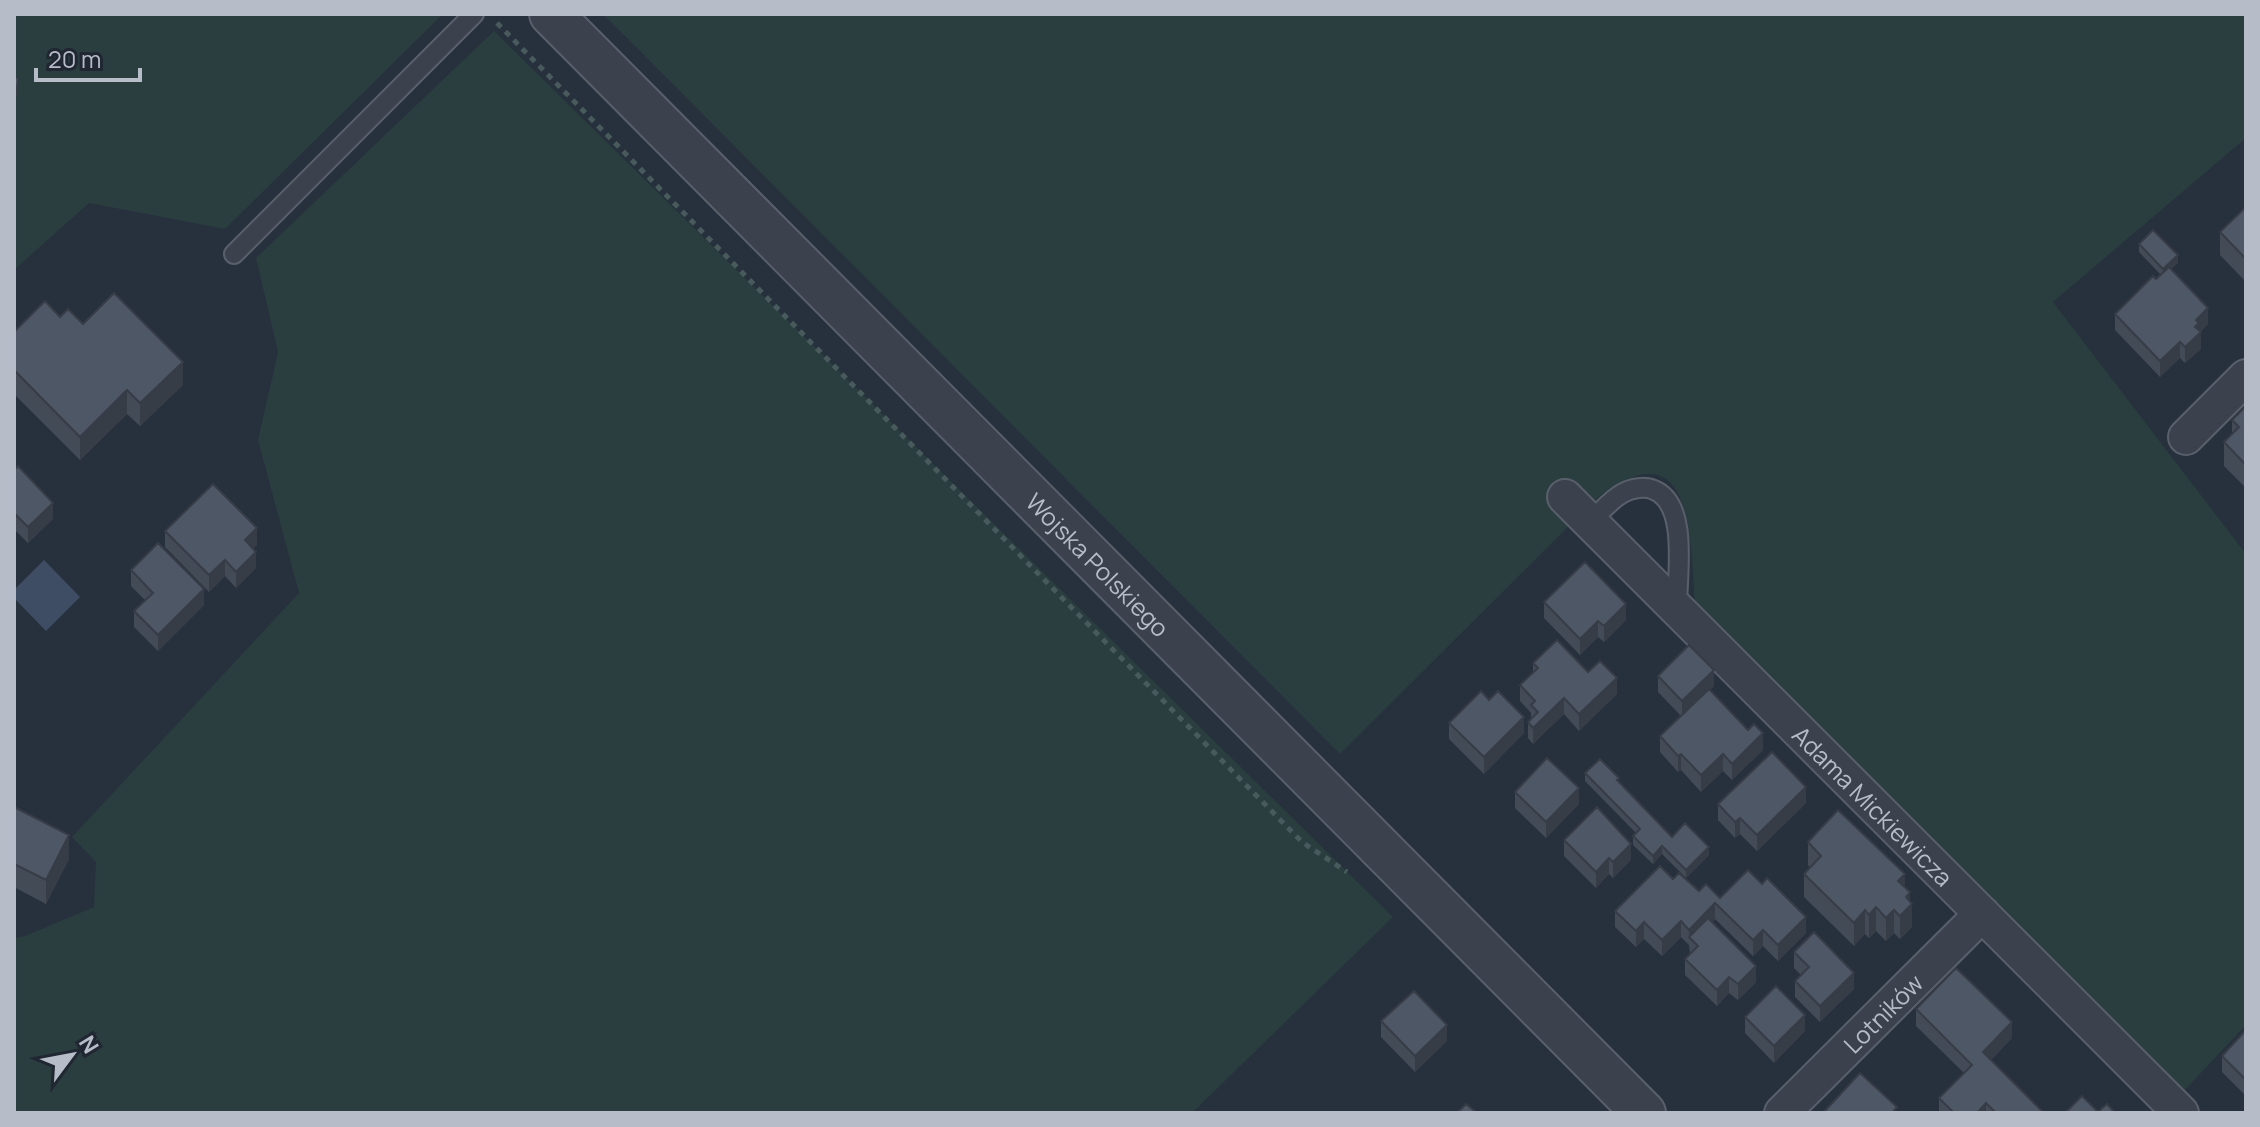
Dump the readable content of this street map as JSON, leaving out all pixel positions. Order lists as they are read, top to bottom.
{
  "streets": {
    "street": ["Wojska Polskiego", "Adama Mickiewicza", "Lotników"]
  },
  "crossings": [
    ["Adama Mickiewicza", "Lotników"]
  ],
  "scale_bar": "20 m",
  "north": "top right"
}
